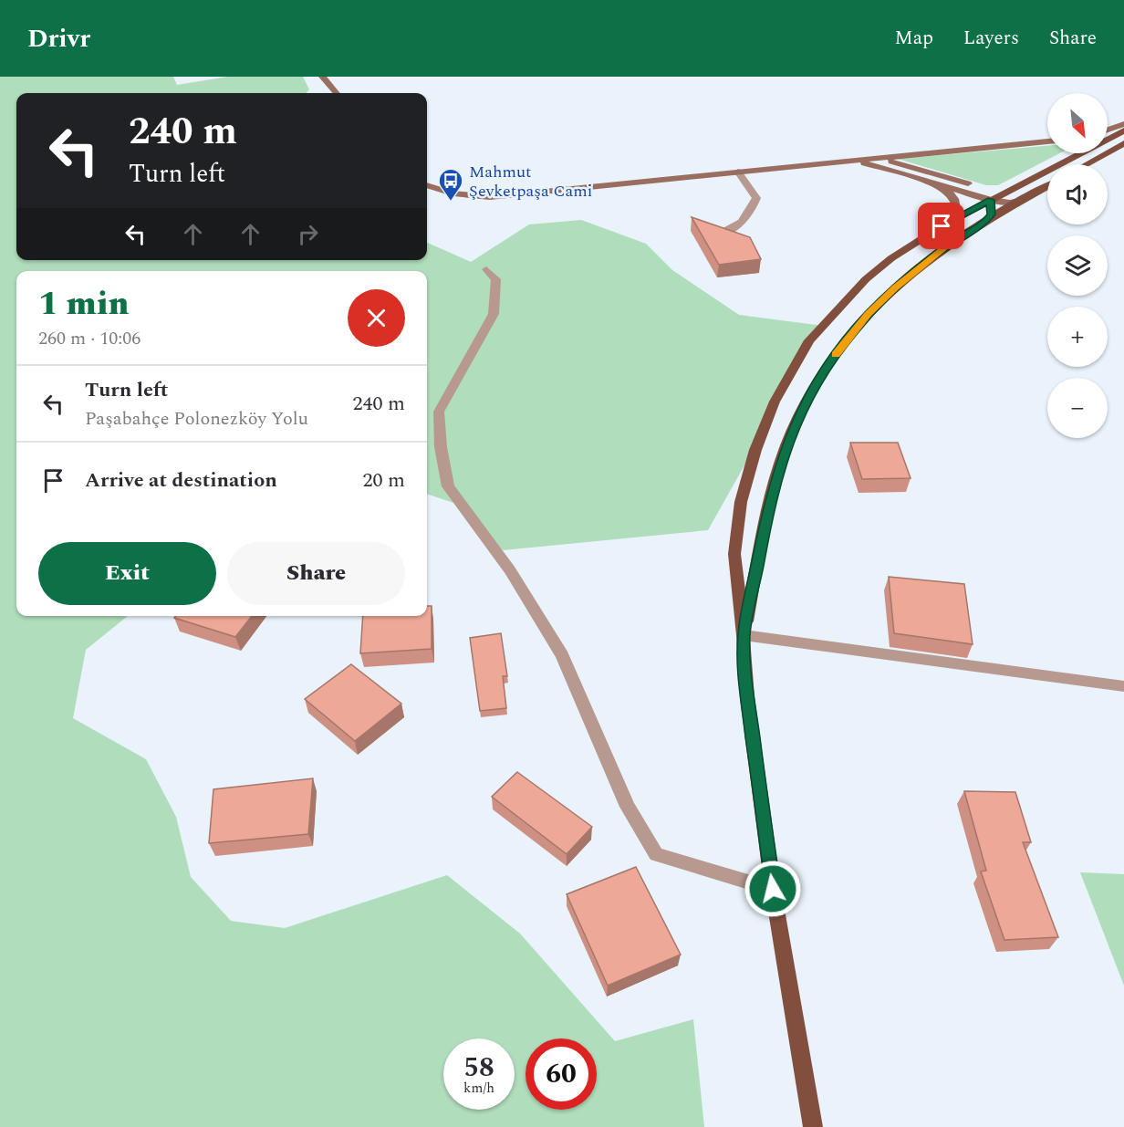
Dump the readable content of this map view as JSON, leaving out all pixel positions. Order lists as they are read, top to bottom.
{
  "places": {
    "bus stop": ["Mahmut Şevketpaşa Cami"]
  },
  "north": "bottom right",
  "page": {
    "header": "Drivr",
    "nav": ["Map", "Layers", "Share"],
    "map_buttons": ["+", "−"],
    "turn": ["240 m", "Turn left"],
    "heading": ["1 min", "260 m · 10:06"],
    "list": [
      {
        "name": "Turn left",
        "note": "Paşabahçe Polonezköy Yolu",
        "value": "240 m"
      },
      {
        "name": "Arrive at destination",
        "value": "20 m"
      }
    ],
    "buttons": ["Exit", "Share"],
    "speed": "58 km/h",
    "limit": "60"
  }
}
